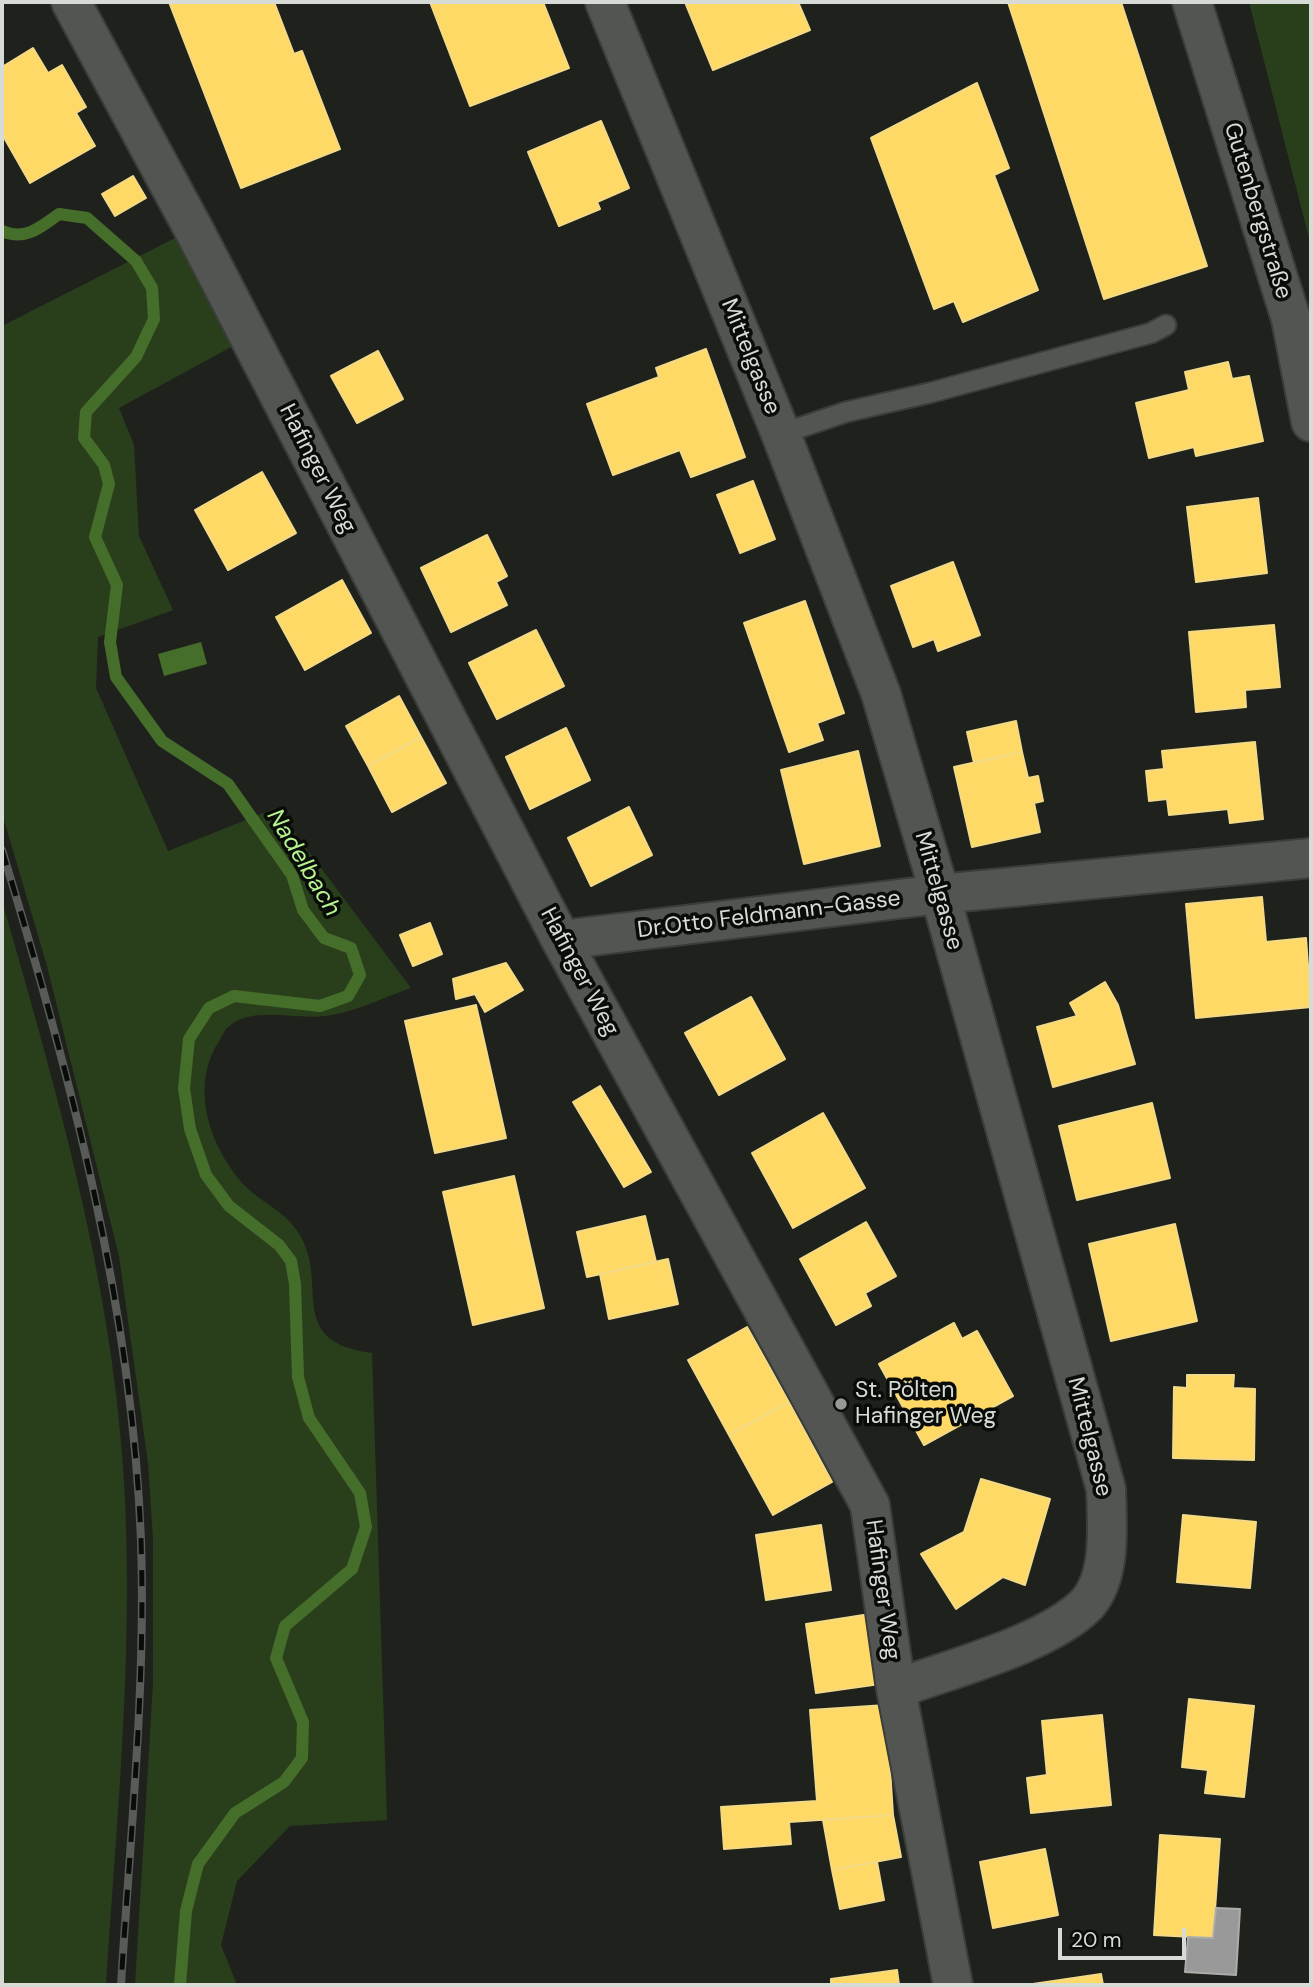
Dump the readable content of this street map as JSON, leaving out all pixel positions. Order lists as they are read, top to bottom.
{
  "streets": {
    "street": [
      "Gutenbergstraße",
      "Mittelgasse",
      "Hafinger Weg",
      "Dr.Otto Feldmann-Gasse"
    ]
  },
  "crossings": [
    ["Mittelgasse", "Hafinger Weg"],
    ["Mittelgasse", "Dr.Otto Feldmann-Gasse"],
    ["Hafinger Weg", "Dr.Otto Feldmann-Gasse"]
  ],
  "water": ["Nadelbach"],
  "places": ["St. Pölten Hafinger Weg"],
  "scale_bar": "20 m"
}
